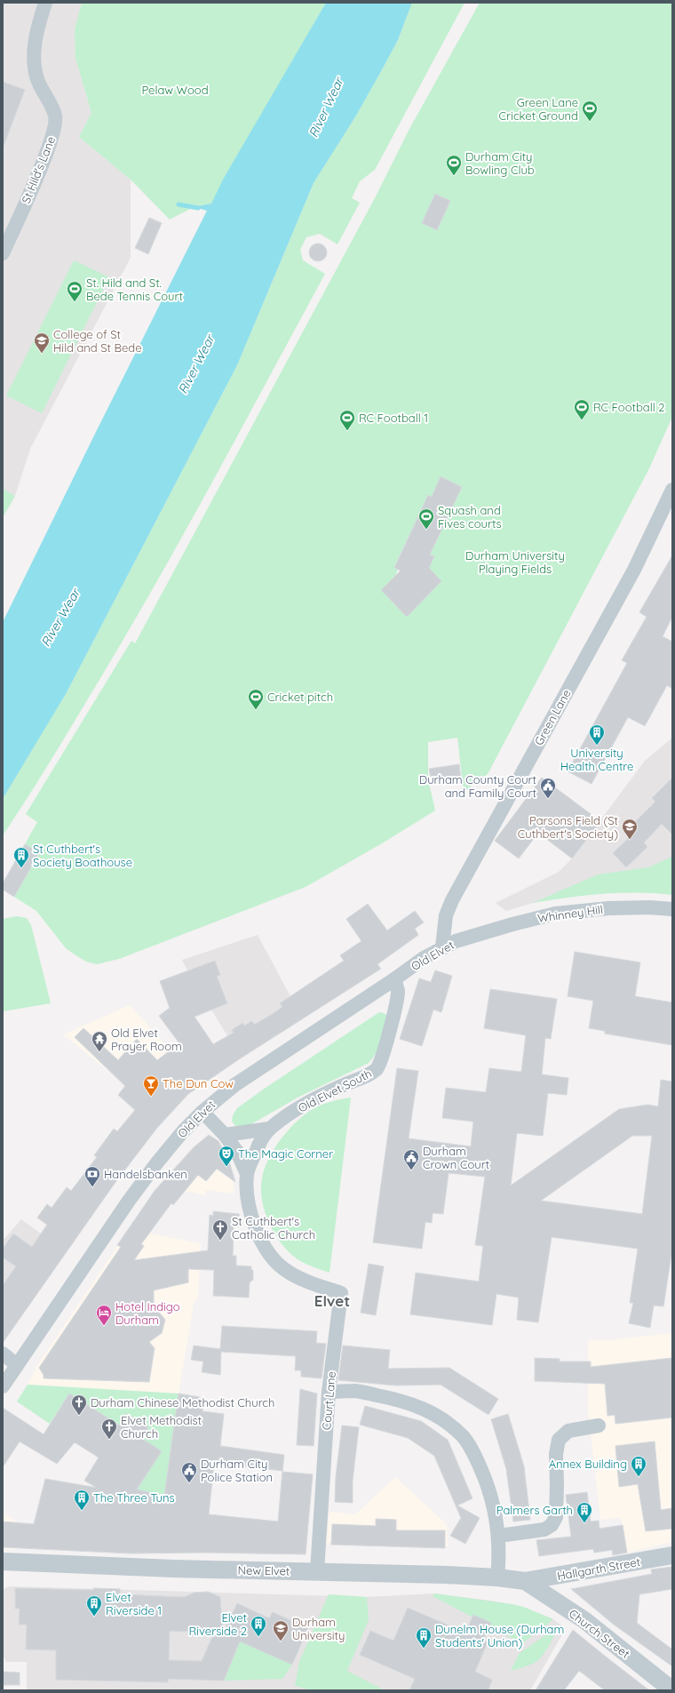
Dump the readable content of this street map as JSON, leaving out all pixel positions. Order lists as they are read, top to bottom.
{
  "streets": {
    "street": [
      "St Hild's Lane",
      "Green Lane",
      "Whinney Hill",
      "Old Elvet",
      "Old Elvet South",
      "Court Lane",
      "Hallgarth Street",
      "New Elvet",
      "Church Street"
    ]
  },
  "crossings": [
    ["Green Lane", "Old Elvet"],
    ["Whinney Hill", "Old Elvet"],
    ["Old Elvet", "Old Elvet South"],
    ["Old Elvet South", "Court Lane"],
    ["Court Lane", "New Elvet"],
    ["Hallgarth Street", "New Elvet"],
    ["Hallgarth Street", "Church Street"],
    ["New Elvet", "Church Street"]
  ],
  "districts": ["Elvet"],
  "water": ["River Wear"],
  "parks": ["Pelaw Wood", "Durham University Playing Fields"],
  "places": {
    "sports": [
      "Green Lane Cricket Ground",
      "Durham City Bowling Club",
      "St. Hild and St. Bede Tennis Court",
      "RC Football 2",
      "RC Football 1",
      "Squash and Fives courts",
      "Cricket pitch"
    ],
    "school or university": ["College of St Hild and St Bede", "Parsons Field (St Cuthbert's Society)", "Durham University"],
    "building": [
      "University Health Centre",
      "St Cuthbert's Society Boathouse",
      "Annex Building",
      "The Three Tuns",
      "Palmers Garth",
      "Elvet Riverside 1",
      "Elvet Riverside 2",
      "Dunelm House (Durham Students' Union)"
    ],
    "public building": ["Durham County Court and Family Court", "Durham Crown Court", "Durham City Police Station"],
    "temple": ["Old Elvet Prayer Room"],
    "bar": ["The Dun Cow"],
    "theatre": ["The Magic Corner"],
    "bank": ["Handelsbanken"],
    "church": ["St Cuthbert's Catholic Church", "Durham Chinese Methodist Church", "Elvet Methodist Church"],
    "hotel": ["Hotel Indigo Durham"]
  }
}
